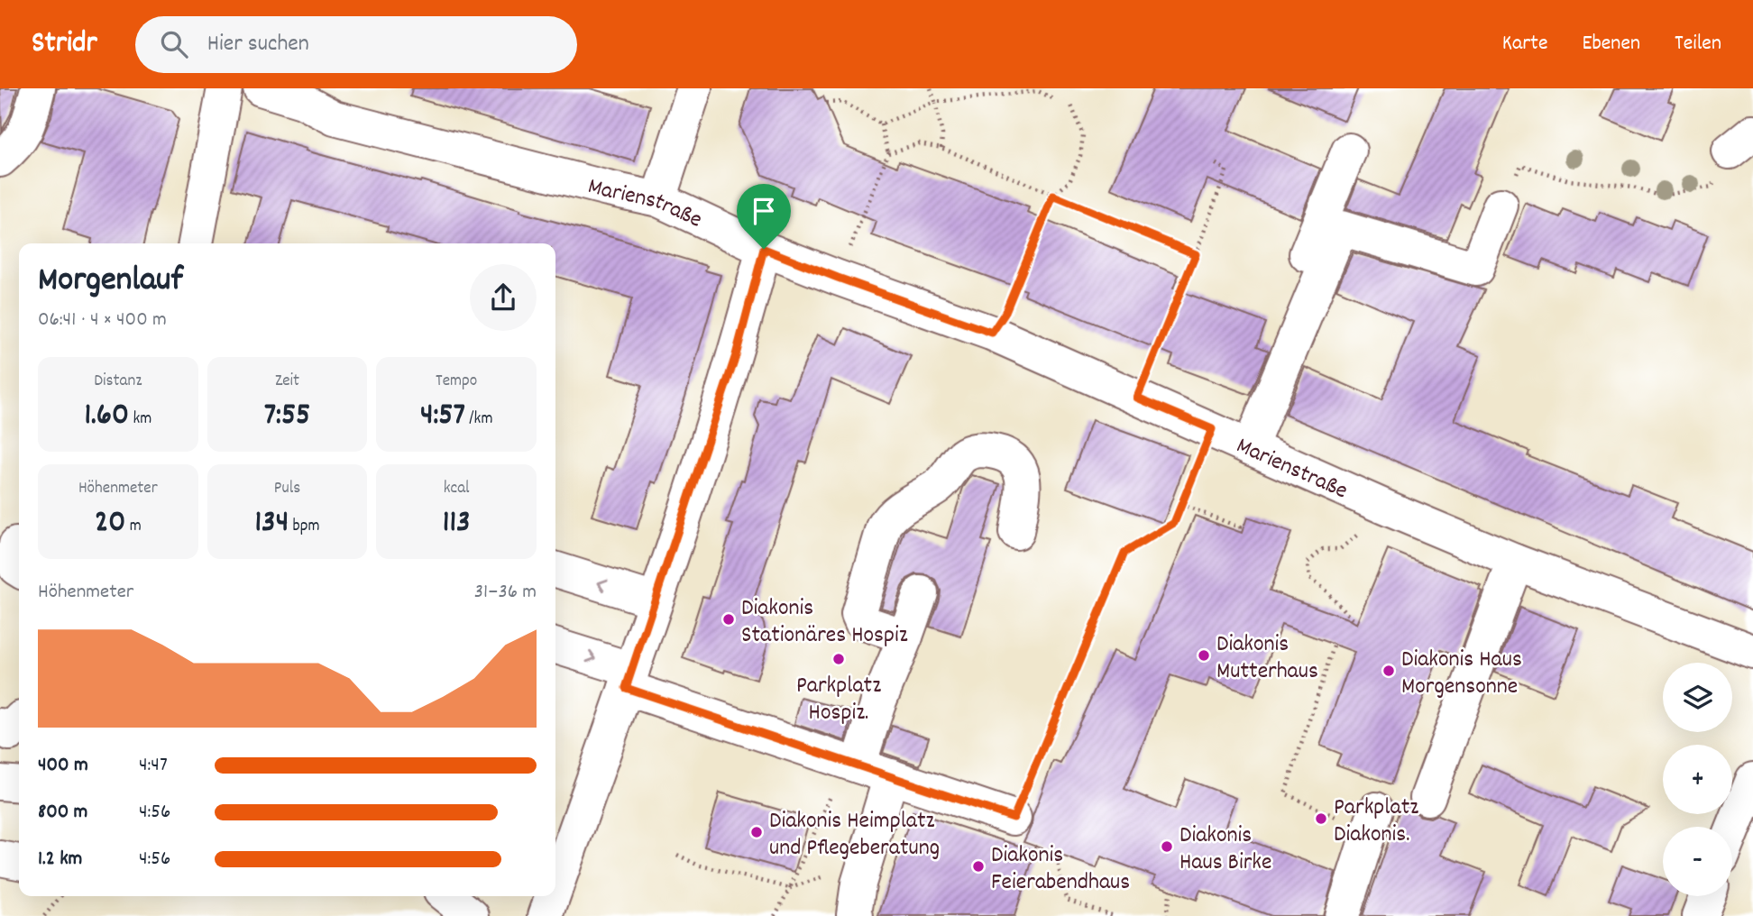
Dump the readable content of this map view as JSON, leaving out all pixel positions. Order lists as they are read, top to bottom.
{
  "streets": {
    "street": ["Marienstraße"]
  },
  "places": [
    "Diakonis Stationäres Hospiz",
    "Diakonis Mutterhaus",
    "Parkplatz Hospiz.",
    "Diakonis Haus Morgensonne",
    "Parkplatz Diakonis.",
    "Diakonis Heimplatz und Pflegeberatung",
    "Diakonis Haus Birke",
    "Diakonis Feierabendhaus"
  ],
  "page": {
    "header": "Stridr",
    "search": "Hier suchen",
    "nav": ["Karte", "Ebenen", "Teilen"],
    "heading": ["Morgenlauf", "06:41 · 4 × 400 m"],
    "stats": [
      ["Distanz", "1.60 km"],
      ["Zeit", "7:55"],
      ["Tempo", "4:57 /km"],
      ["Höhenmeter", "20 m"],
      ["Puls", "134 bpm"],
      ["kcal", "113"]
    ],
    "chart": ["Höhenmeter", "31–36 m"],
    "map_buttons": ["+", "−"],
    "list": [
      {
        "name": "400 m",
        "note": "4:47"
      },
      {
        "name": "800 m",
        "note": "4:56"
      },
      {
        "name": "1.2 km",
        "note": "4:56"
      }
    ]
  }
}
